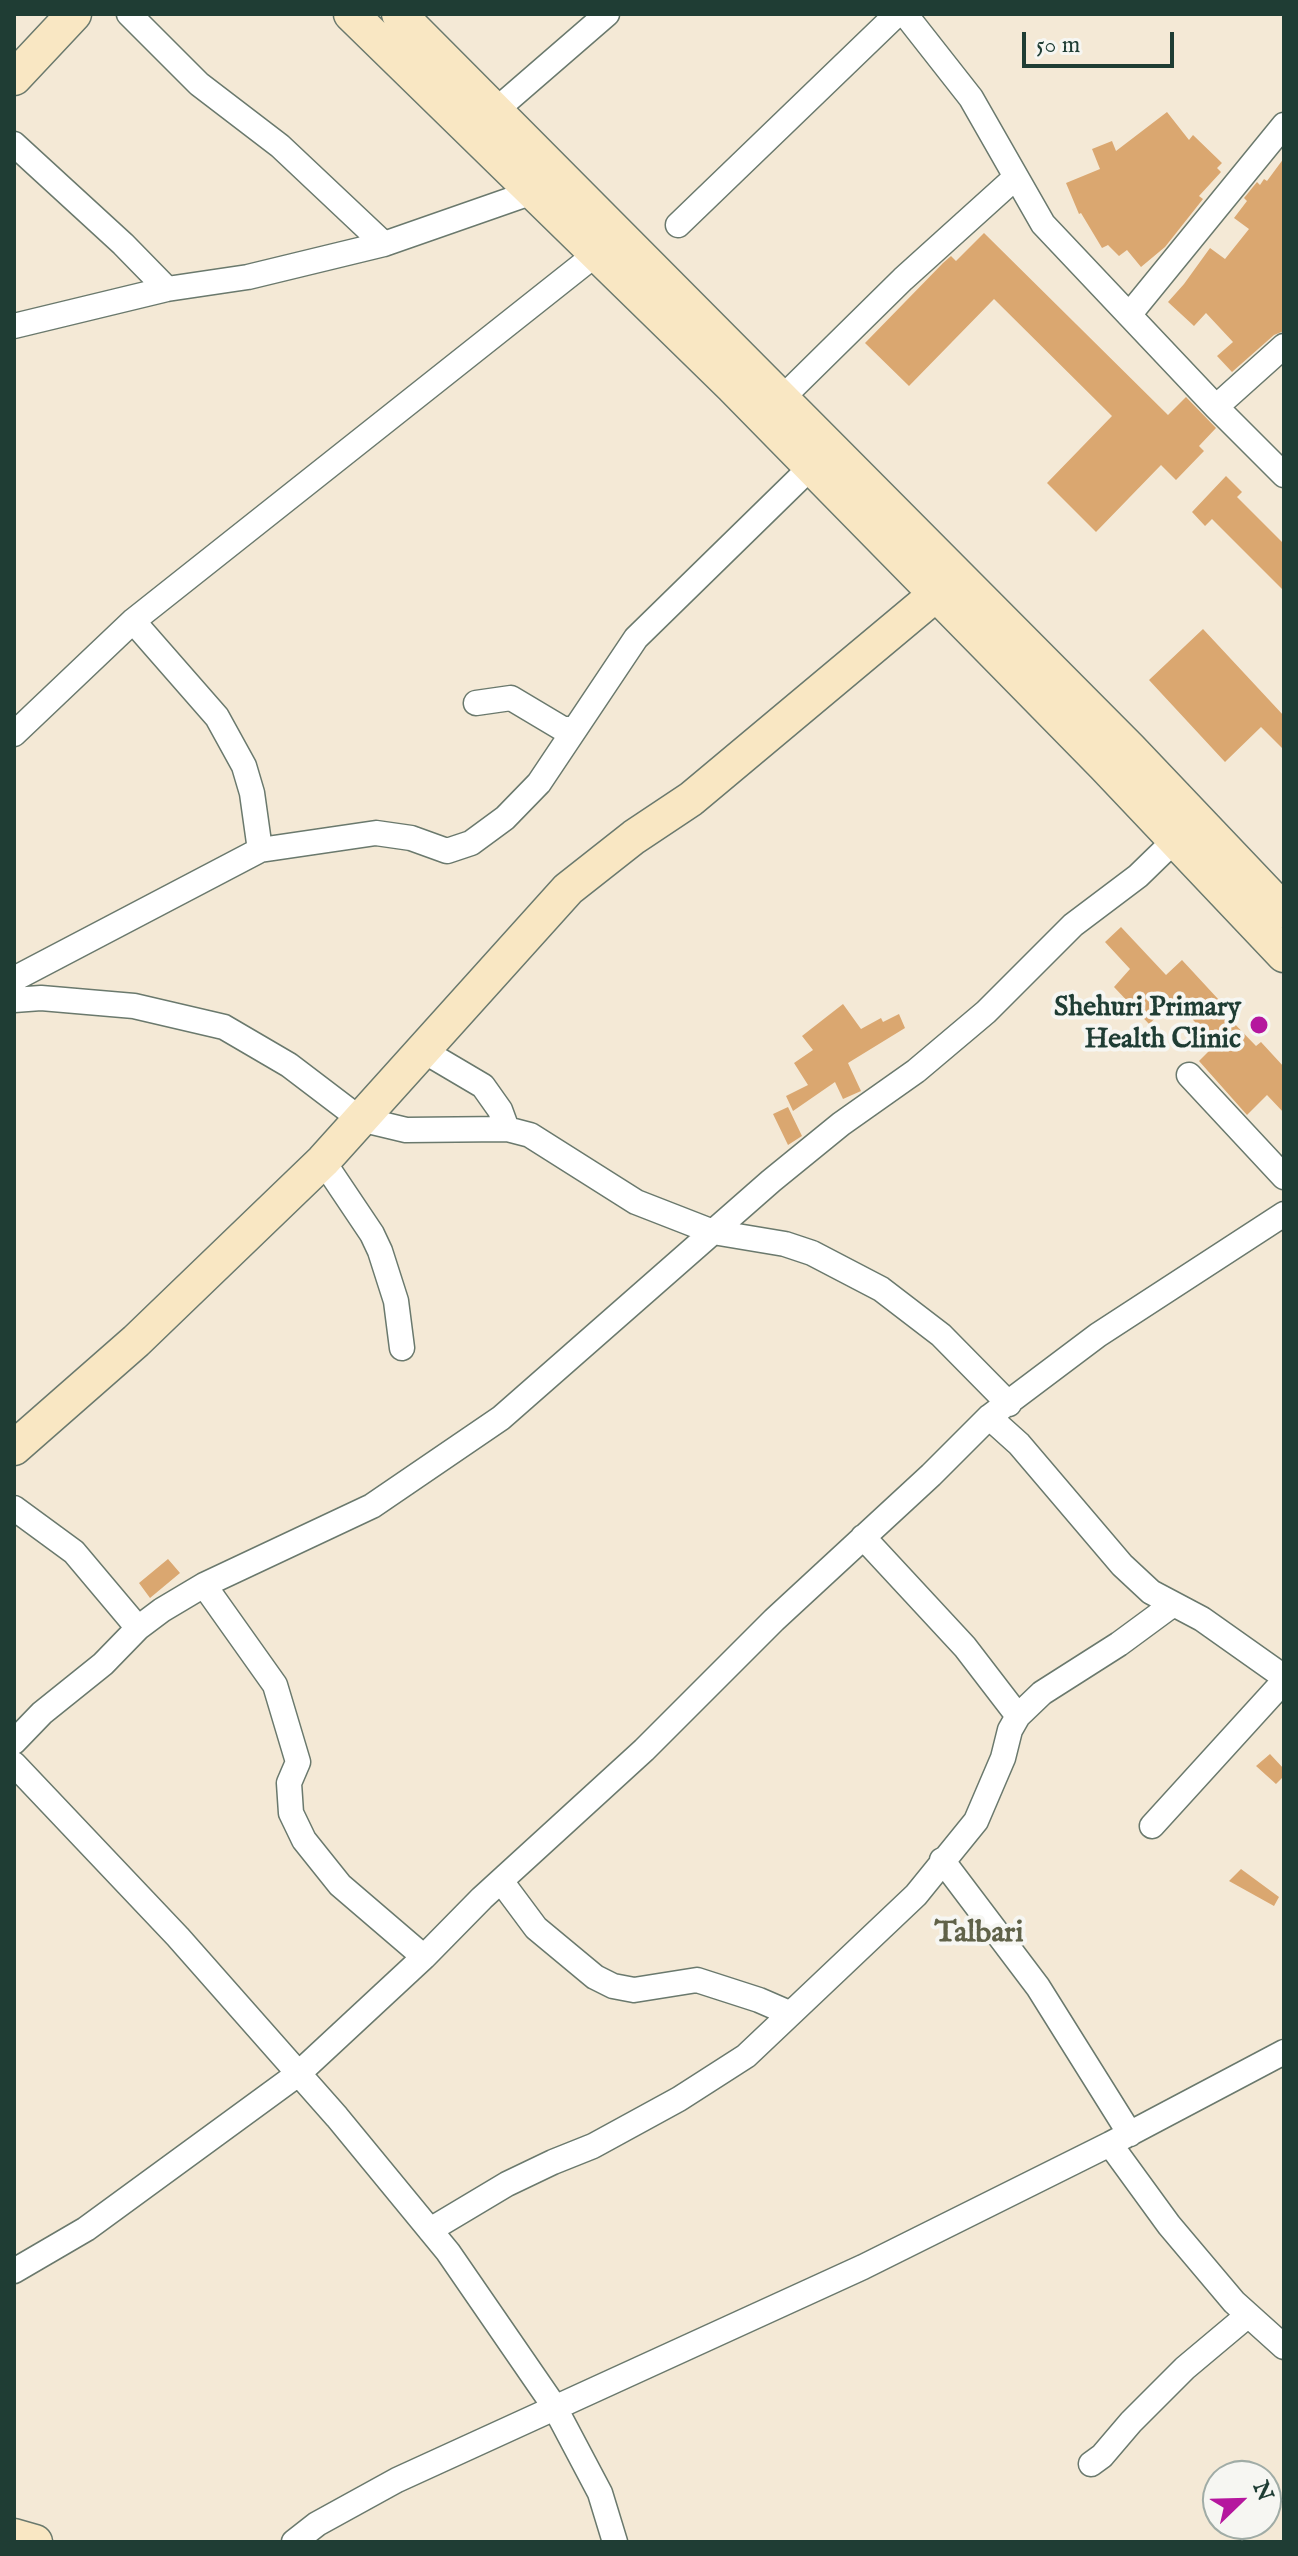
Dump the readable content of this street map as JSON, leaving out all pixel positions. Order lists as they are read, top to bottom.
{
  "districts": ["Talbari"],
  "places": ["Shehuri Primary Health Clinic"],
  "scale_bar": "50 m",
  "north": "top right"
}
